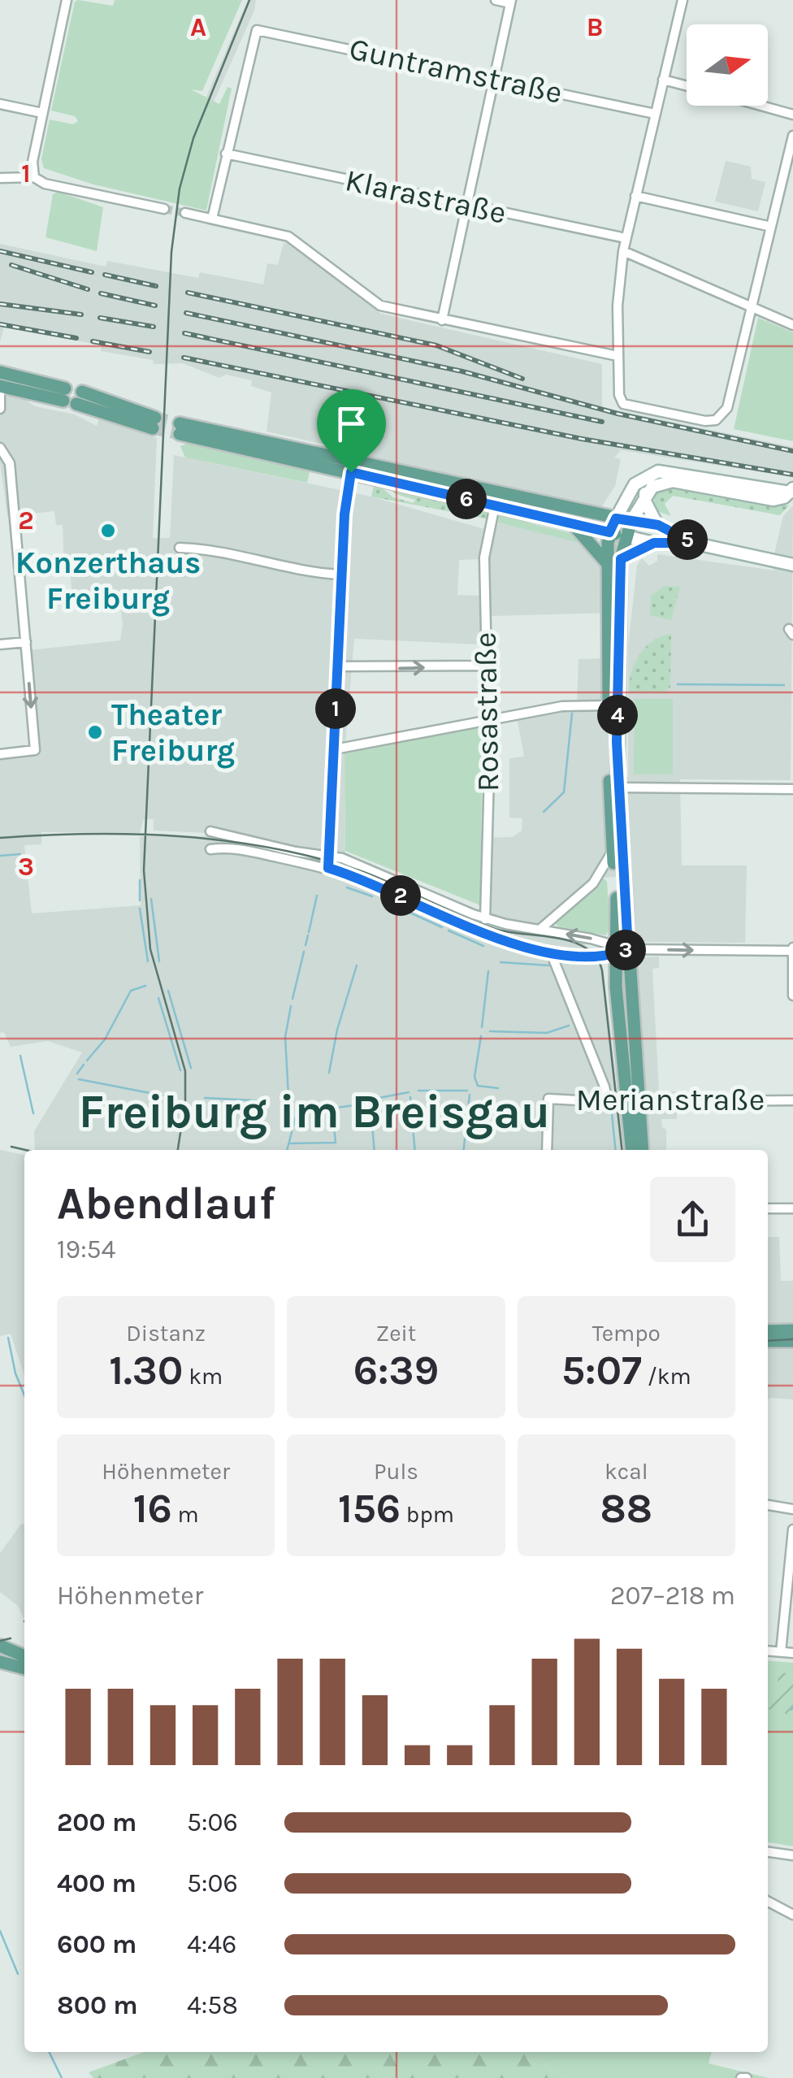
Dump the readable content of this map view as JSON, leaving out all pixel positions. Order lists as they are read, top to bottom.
{
  "streets": {
    "street": [
      "Guntramstraße",
      "Klarastraße",
      "Rosastraße",
      "Merianstraße"
    ]
  },
  "crossings": [
    ["Guntramstraße", "Klarastraße"]
  ],
  "districts": ["Freiburg im Breisgau"],
  "places": ["Konzerthaus Freiburg", "Theater Freiburg"],
  "north": "right",
  "page": {
    "pins": [
      "6",
      "5",
      "1",
      "4",
      "2",
      "3"
    ],
    "heading": ["Abendlauf", "19:54"],
    "stats": [
      ["Distanz", "1.30 km"],
      ["Zeit", "6:39"],
      ["Tempo", "5:07 /km"],
      ["Höhenmeter", "16 m"],
      ["Puls", "156 bpm"],
      ["kcal", "88"]
    ],
    "chart": ["Höhenmeter", "207–218 m"],
    "list": [
      {
        "name": "200 m",
        "note": "5:06"
      },
      {
        "name": "400 m",
        "note": "5:06"
      },
      {
        "name": "600 m",
        "note": "4:46"
      },
      {
        "name": "800 m",
        "note": "4:58"
      }
    ]
  },
  "grid": {
    "columns": ["A", "B"],
    "rows": ["1", "2", "3"]
  }
}
